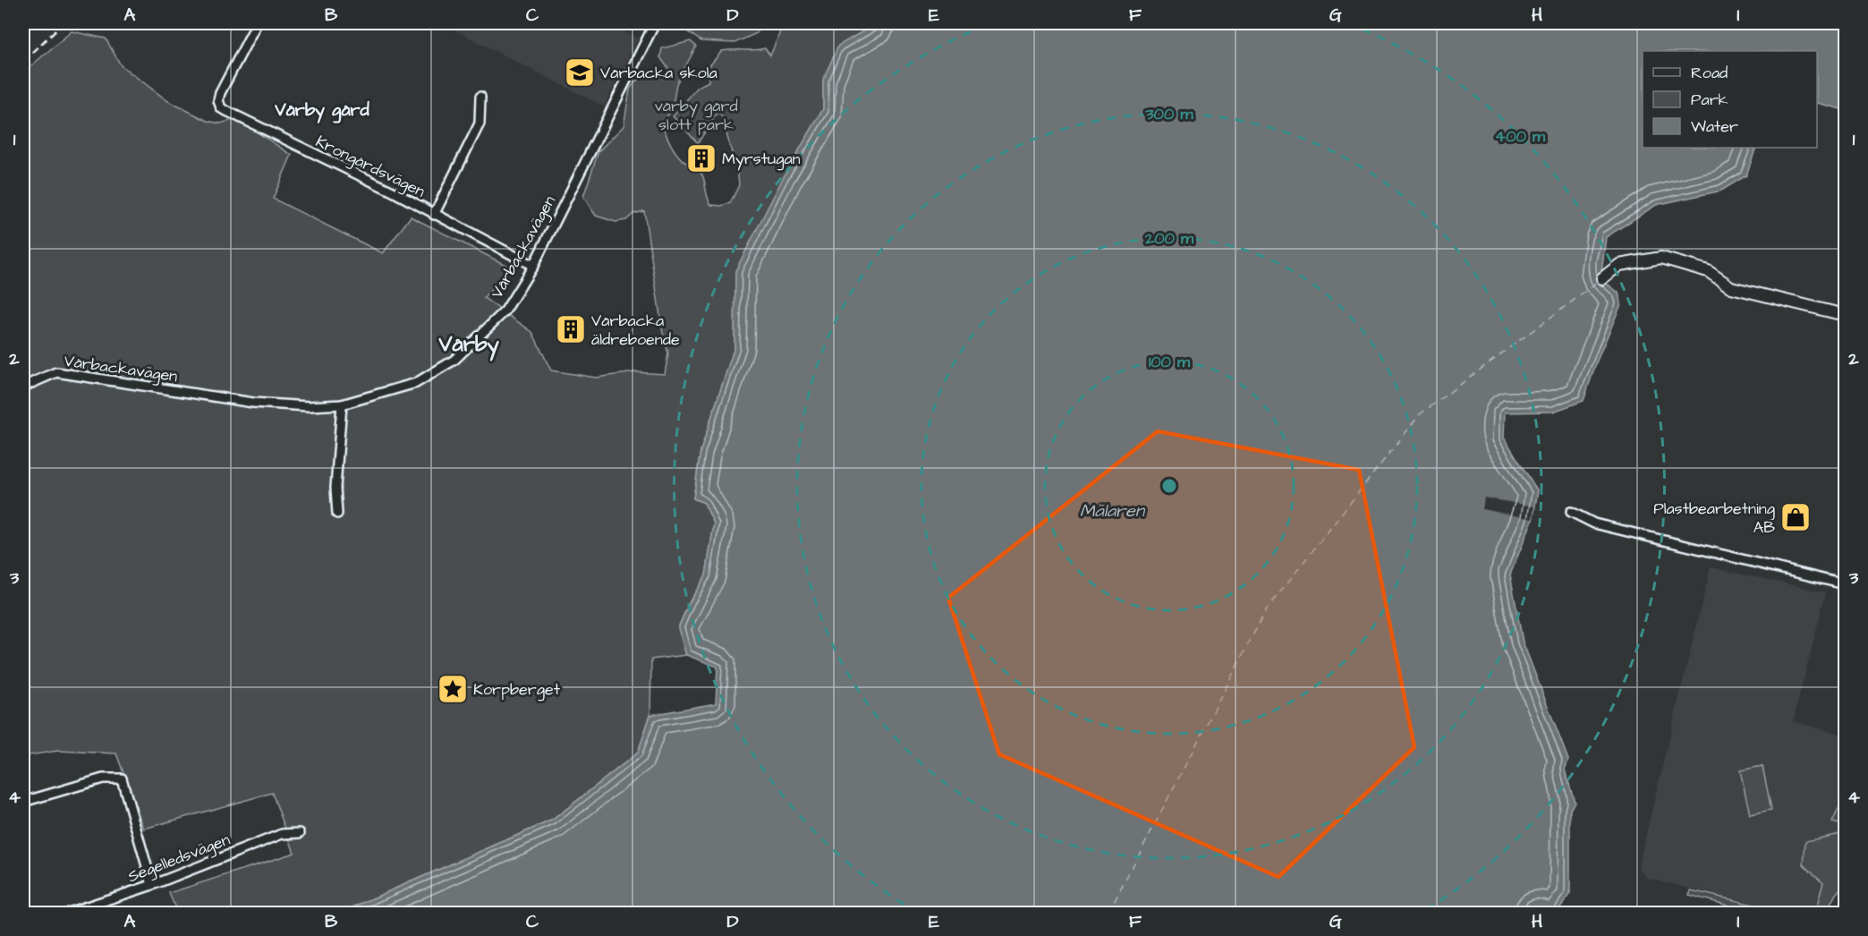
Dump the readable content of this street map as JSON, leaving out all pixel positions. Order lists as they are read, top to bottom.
{
  "streets": {
    "street": ["Krongårdsvägen", "Vårbackavägen", "Segelledsvägen"]
  },
  "crossings": [
    ["Krongårdsvägen", "Vårbackavägen"]
  ],
  "districts": ["Vårby gård", "Vårby"],
  "water": ["Mälaren"],
  "parks": ["vårby gård slott park"],
  "places": {
    "school or university": ["Vårbacka skola"],
    "building": ["Myrstugan", "Vårbacka äldreboende"],
    "shop": ["Plastbearbetning AB"],
    "place": ["Korpberget"]
  },
  "legend": ["Road", "Park", "Water"],
  "grid": {
    "columns": [
      "A",
      "B",
      "C",
      "D",
      "E",
      "F",
      "G",
      "H",
      "I"
    ],
    "rows": [
      "1",
      "2",
      "3",
      "4"
    ]
  },
  "rings": [
    "300 m",
    "400 m",
    "200 m",
    "100 m"
  ]
}
